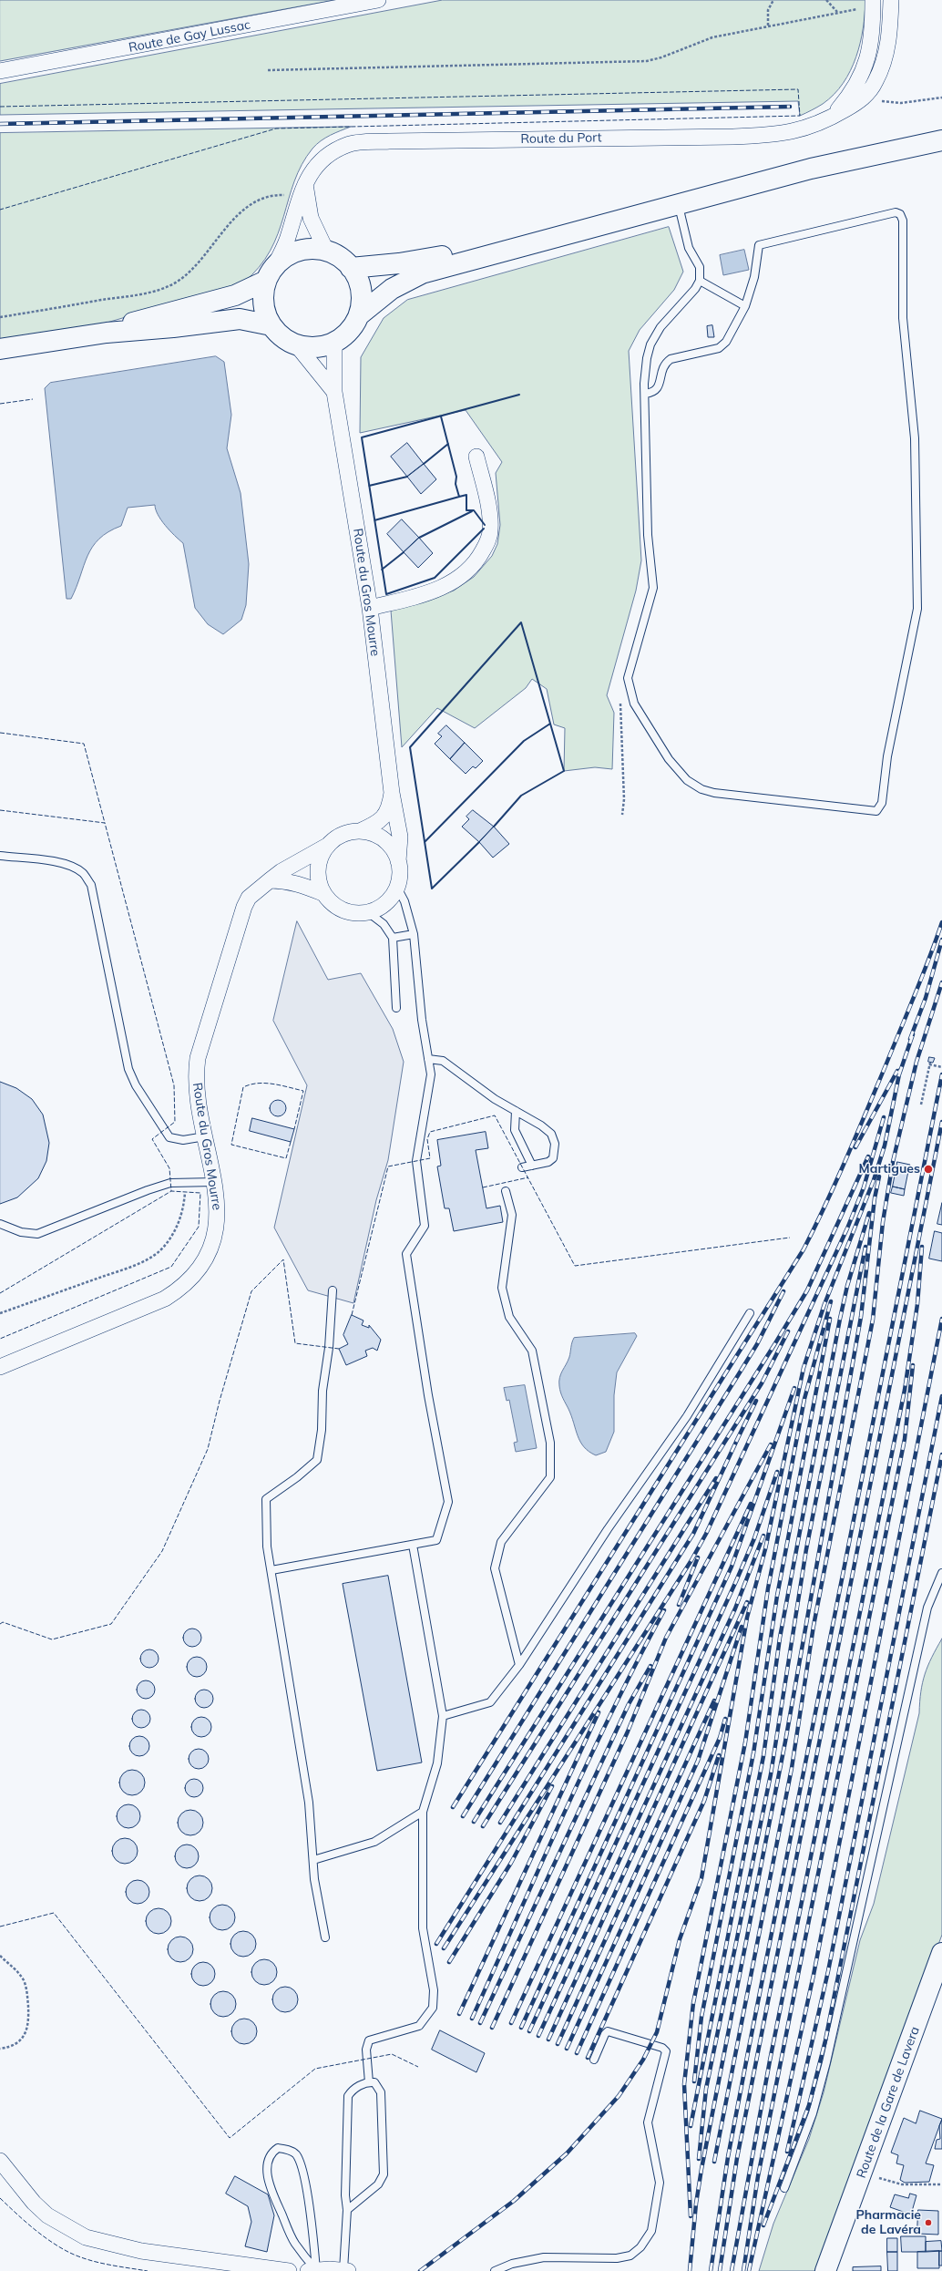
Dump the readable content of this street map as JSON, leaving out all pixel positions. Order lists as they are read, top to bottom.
{
  "streets": {
    "street": [
      "Route de Gay Lussac",
      "Route du Port",
      "Route du Gros Mourre",
      "Route de la Gare de Lavera"
    ]
  },
  "crossings": [
    ["Route du Port", "Route du Gros Mourre"]
  ],
  "places": ["Martigues", "Pharmacie de Lavéra"]
}
